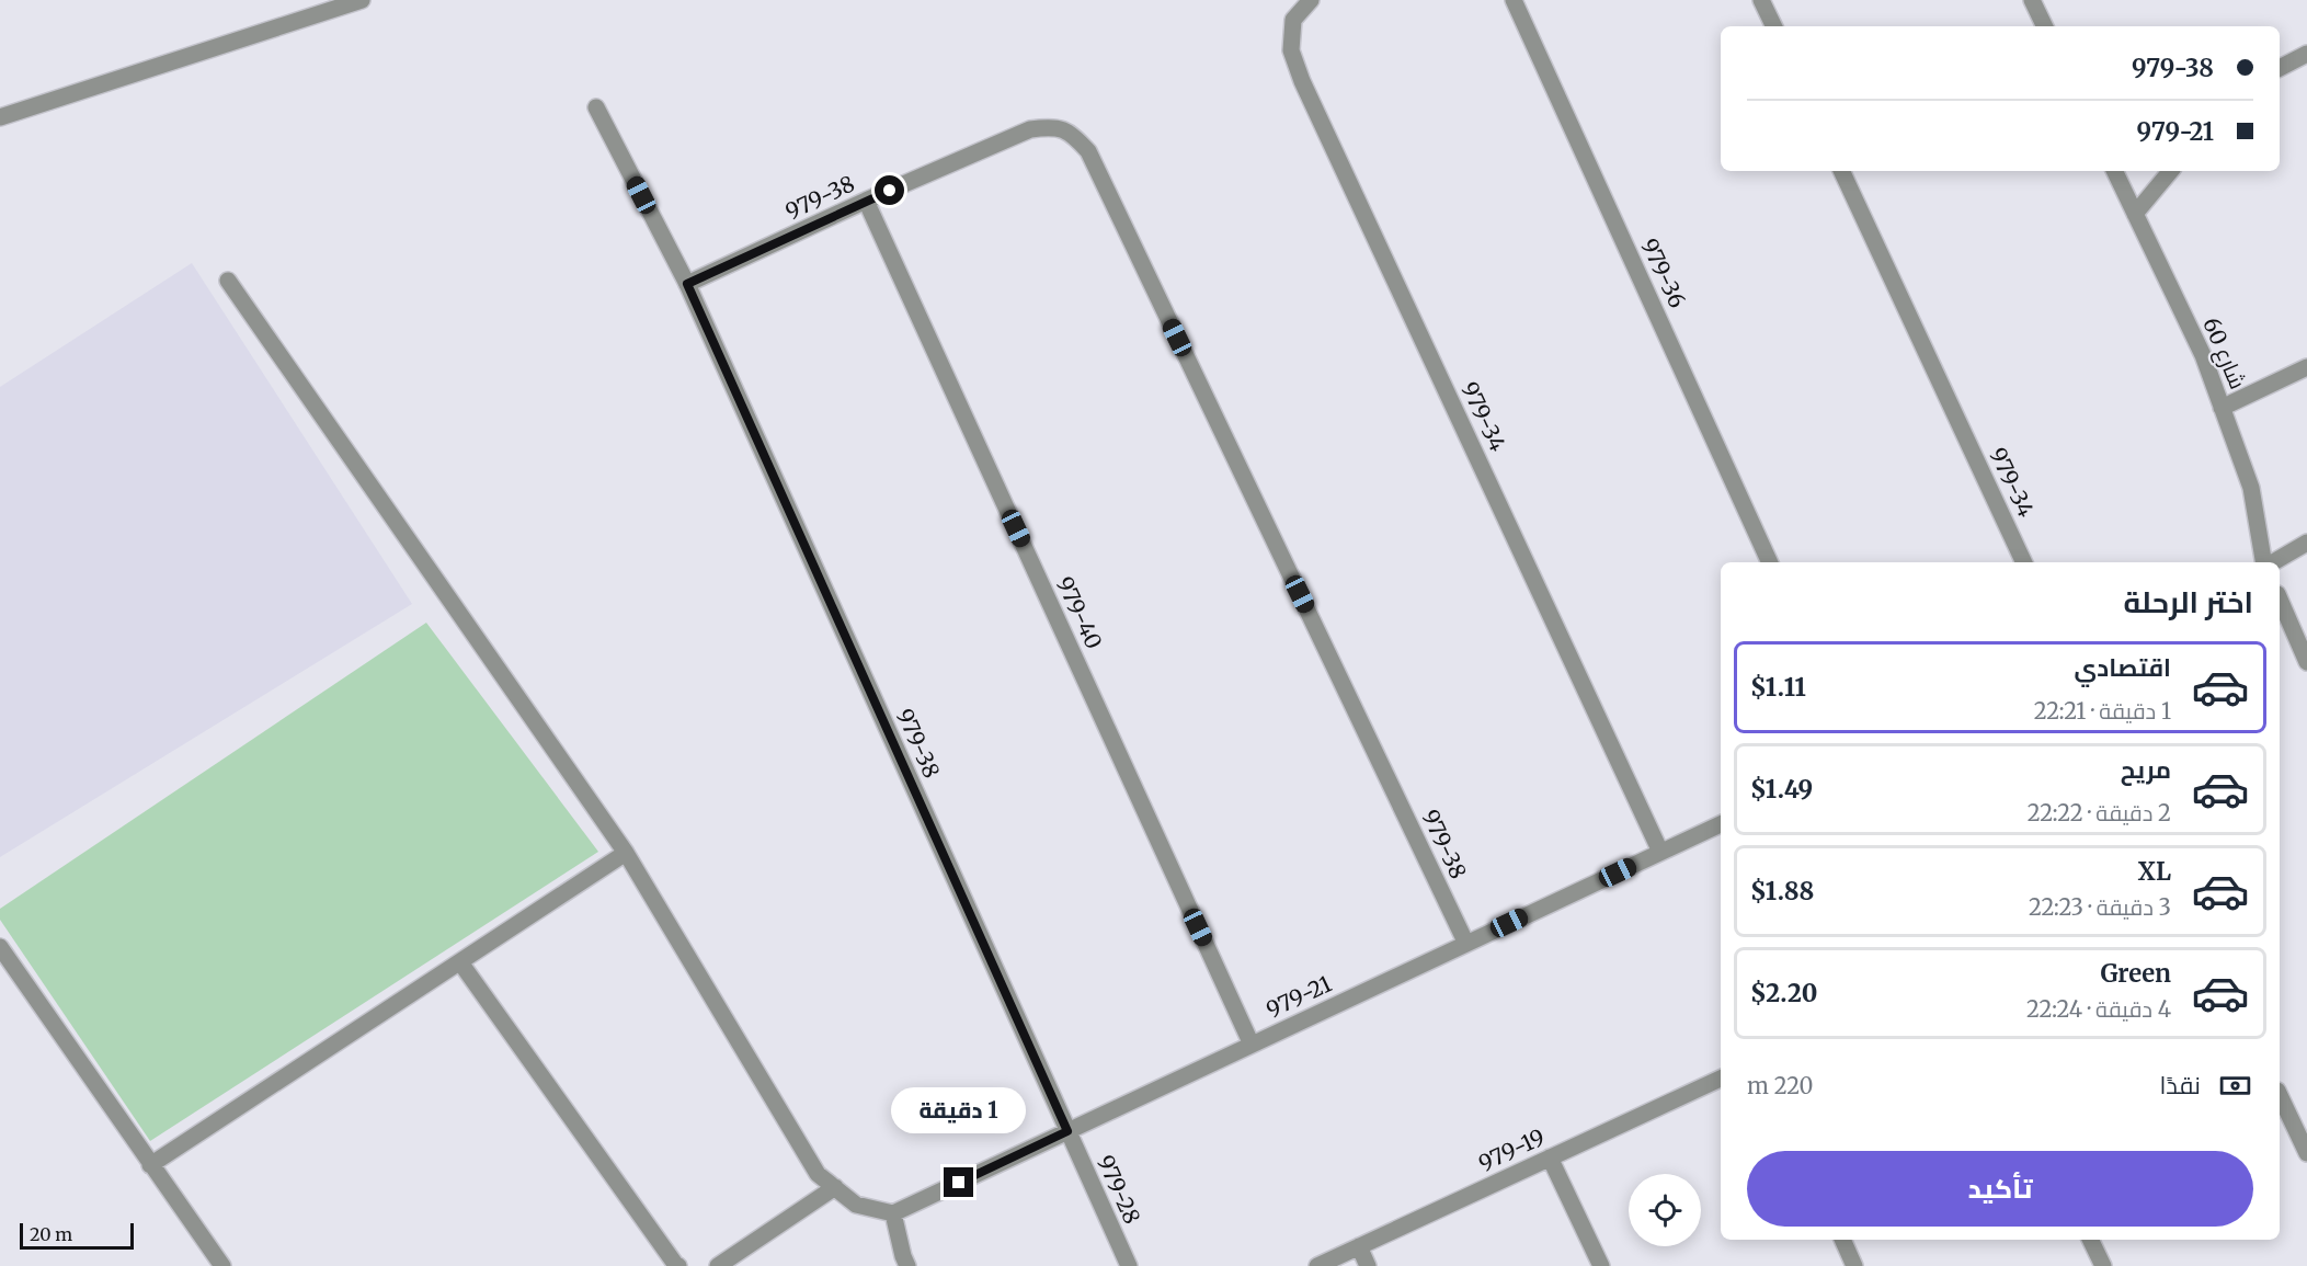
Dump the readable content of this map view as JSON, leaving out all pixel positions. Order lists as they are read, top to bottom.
{
  "streets": {
    "street": [
      "979-38",
      "979-36",
      "شارع 60",
      "979-34",
      "979-40",
      "979-21",
      "979-19",
      "979-28"
    ]
  },
  "crossings": [
    ["979-38", "979-40"],
    ["979-38", "979-21"],
    ["979-38", "979-28"],
    ["979-34", "979-21"],
    ["979-40", "979-21"],
    ["979-21", "979-28"]
  ],
  "scale_bar": "20 m",
  "page": {
    "banner": ["979-38", "979-21"],
    "heading": "اختر الرحلة",
    "list": [
      {
        "name": "اقتصادي",
        "note": "1 دقيقة · 22:21",
        "value": "$1.11"
      },
      {
        "name": "مريح",
        "note": "2 دقيقة · 22:22",
        "value": "$1.49"
      },
      {
        "name": "XL",
        "note": "3 دقيقة · 22:23",
        "value": "$1.88"
      },
      {
        "name": "Green",
        "note": "4 دقيقة · 22:24",
        "value": "$2.20"
      }
    ],
    "pay": ["نقدًا", "220 m"],
    "bubble": "1 دقيقة",
    "buttons": "تأكيد",
    "scale": "20 m"
  }
}
